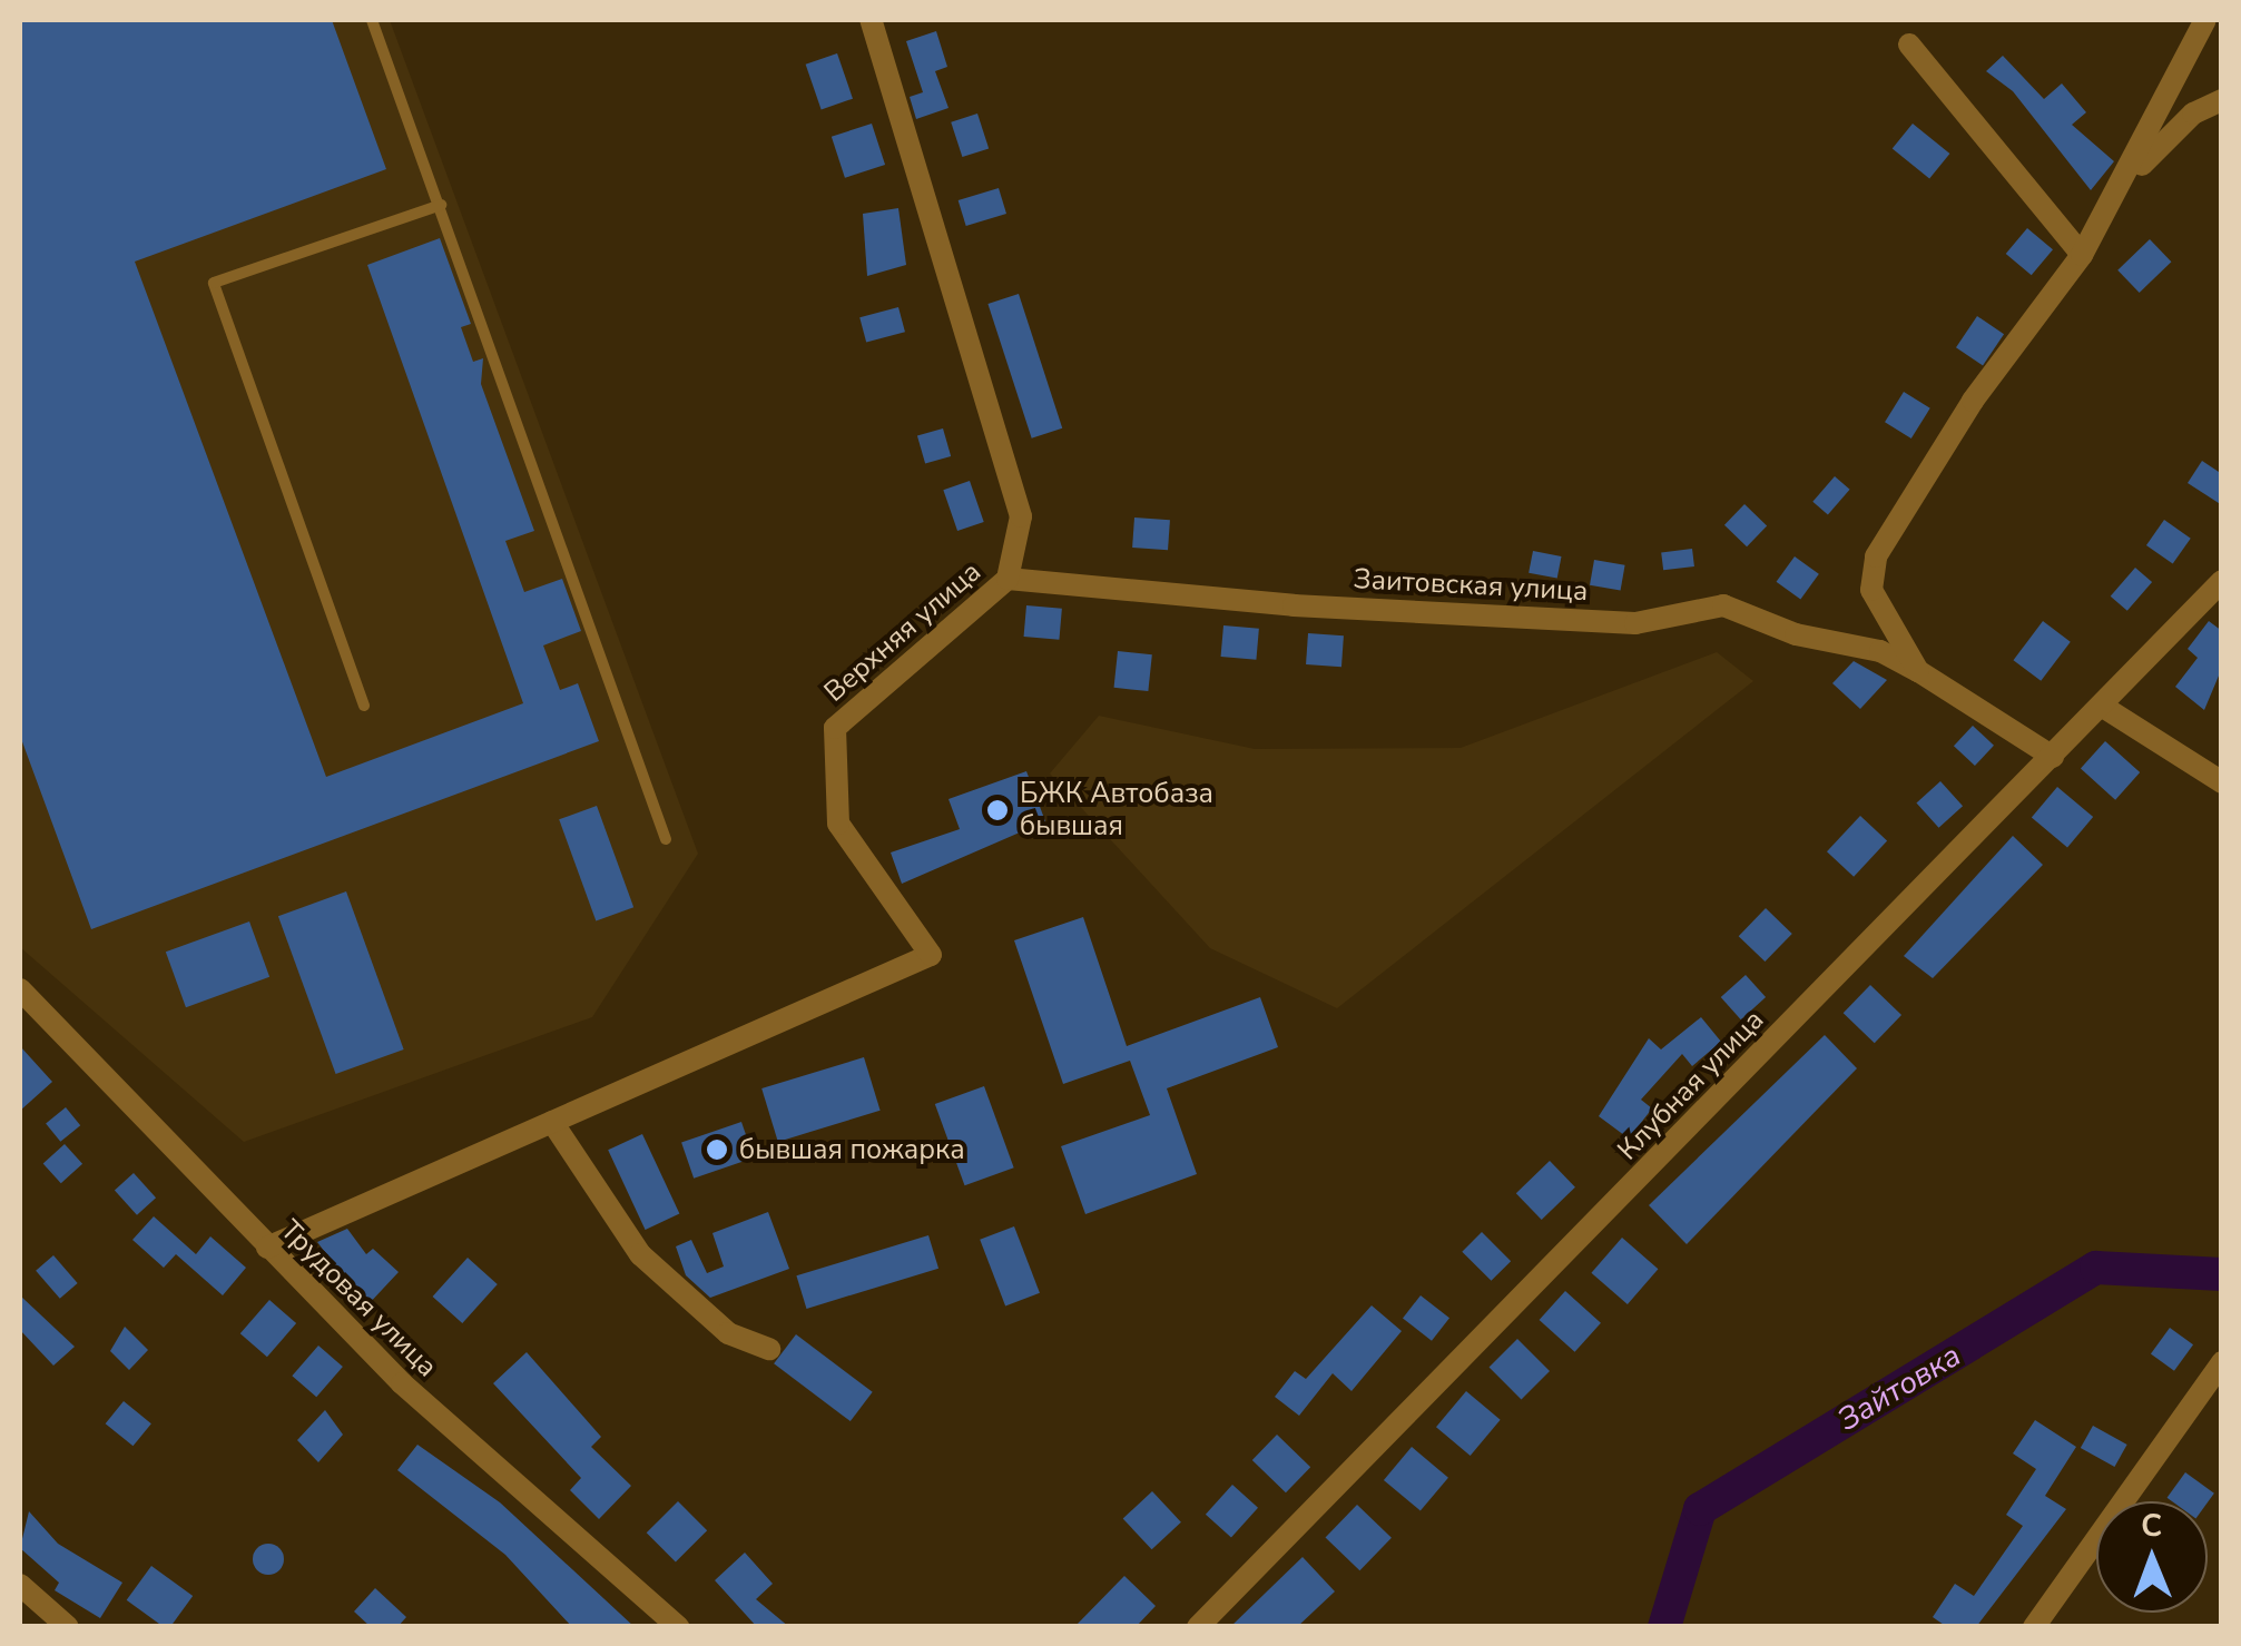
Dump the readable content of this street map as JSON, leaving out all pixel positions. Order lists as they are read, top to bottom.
{
  "streets": {
    "street": [
      "Заитовская улица",
      "Верхняя улица",
      "Клубная улица",
      "Трудовая улица"
    ]
  },
  "crossings": [
    ["Заитовская улица", "Верхняя улица"],
    ["Заитовская улица", "Клубная улица"],
    ["Верхняя улица", "Трудовая улица"]
  ],
  "water": ["Зайтовка"],
  "places": ["БЖК Автобаза бывшая", "бывшая пожарка"],
  "north": "top"
}
